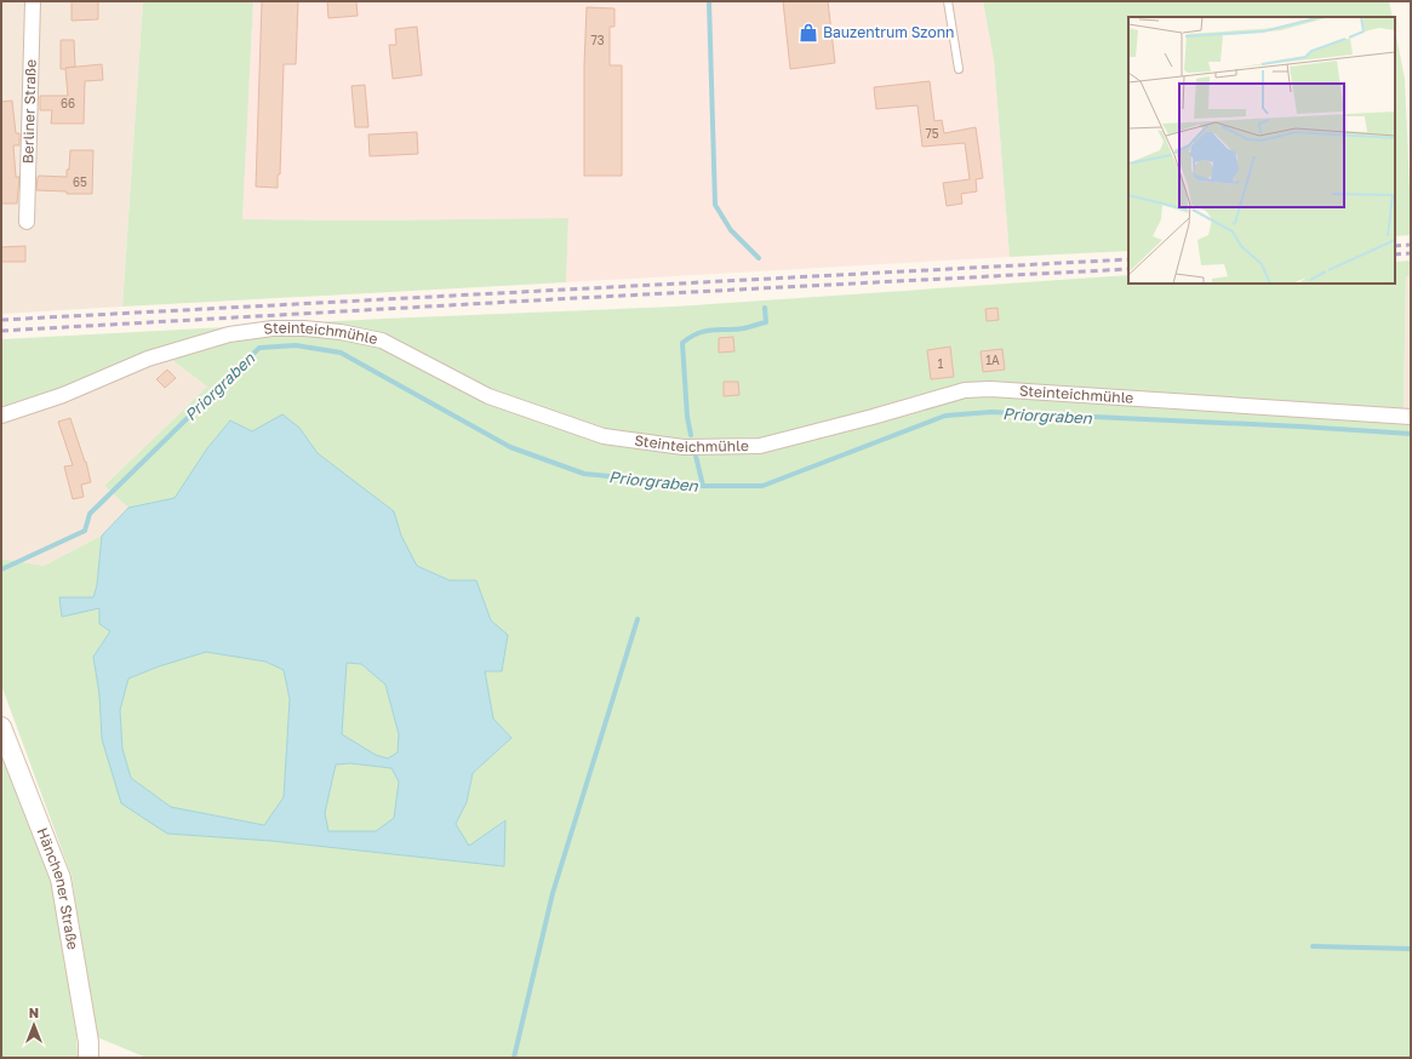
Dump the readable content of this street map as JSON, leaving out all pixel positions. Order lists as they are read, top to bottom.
{
  "streets": {
    "main road": ["Hänchener Straße"],
    "street": ["Berliner Straße", "Steinteichmühle"]
  },
  "water": ["Priorgraben"],
  "places": {
    "shop": ["Bauzentrum Szonn"]
  },
  "house_numbers": [
    "73",
    "66",
    "75",
    "65",
    "1A",
    "1"
  ],
  "north": "top"
}
